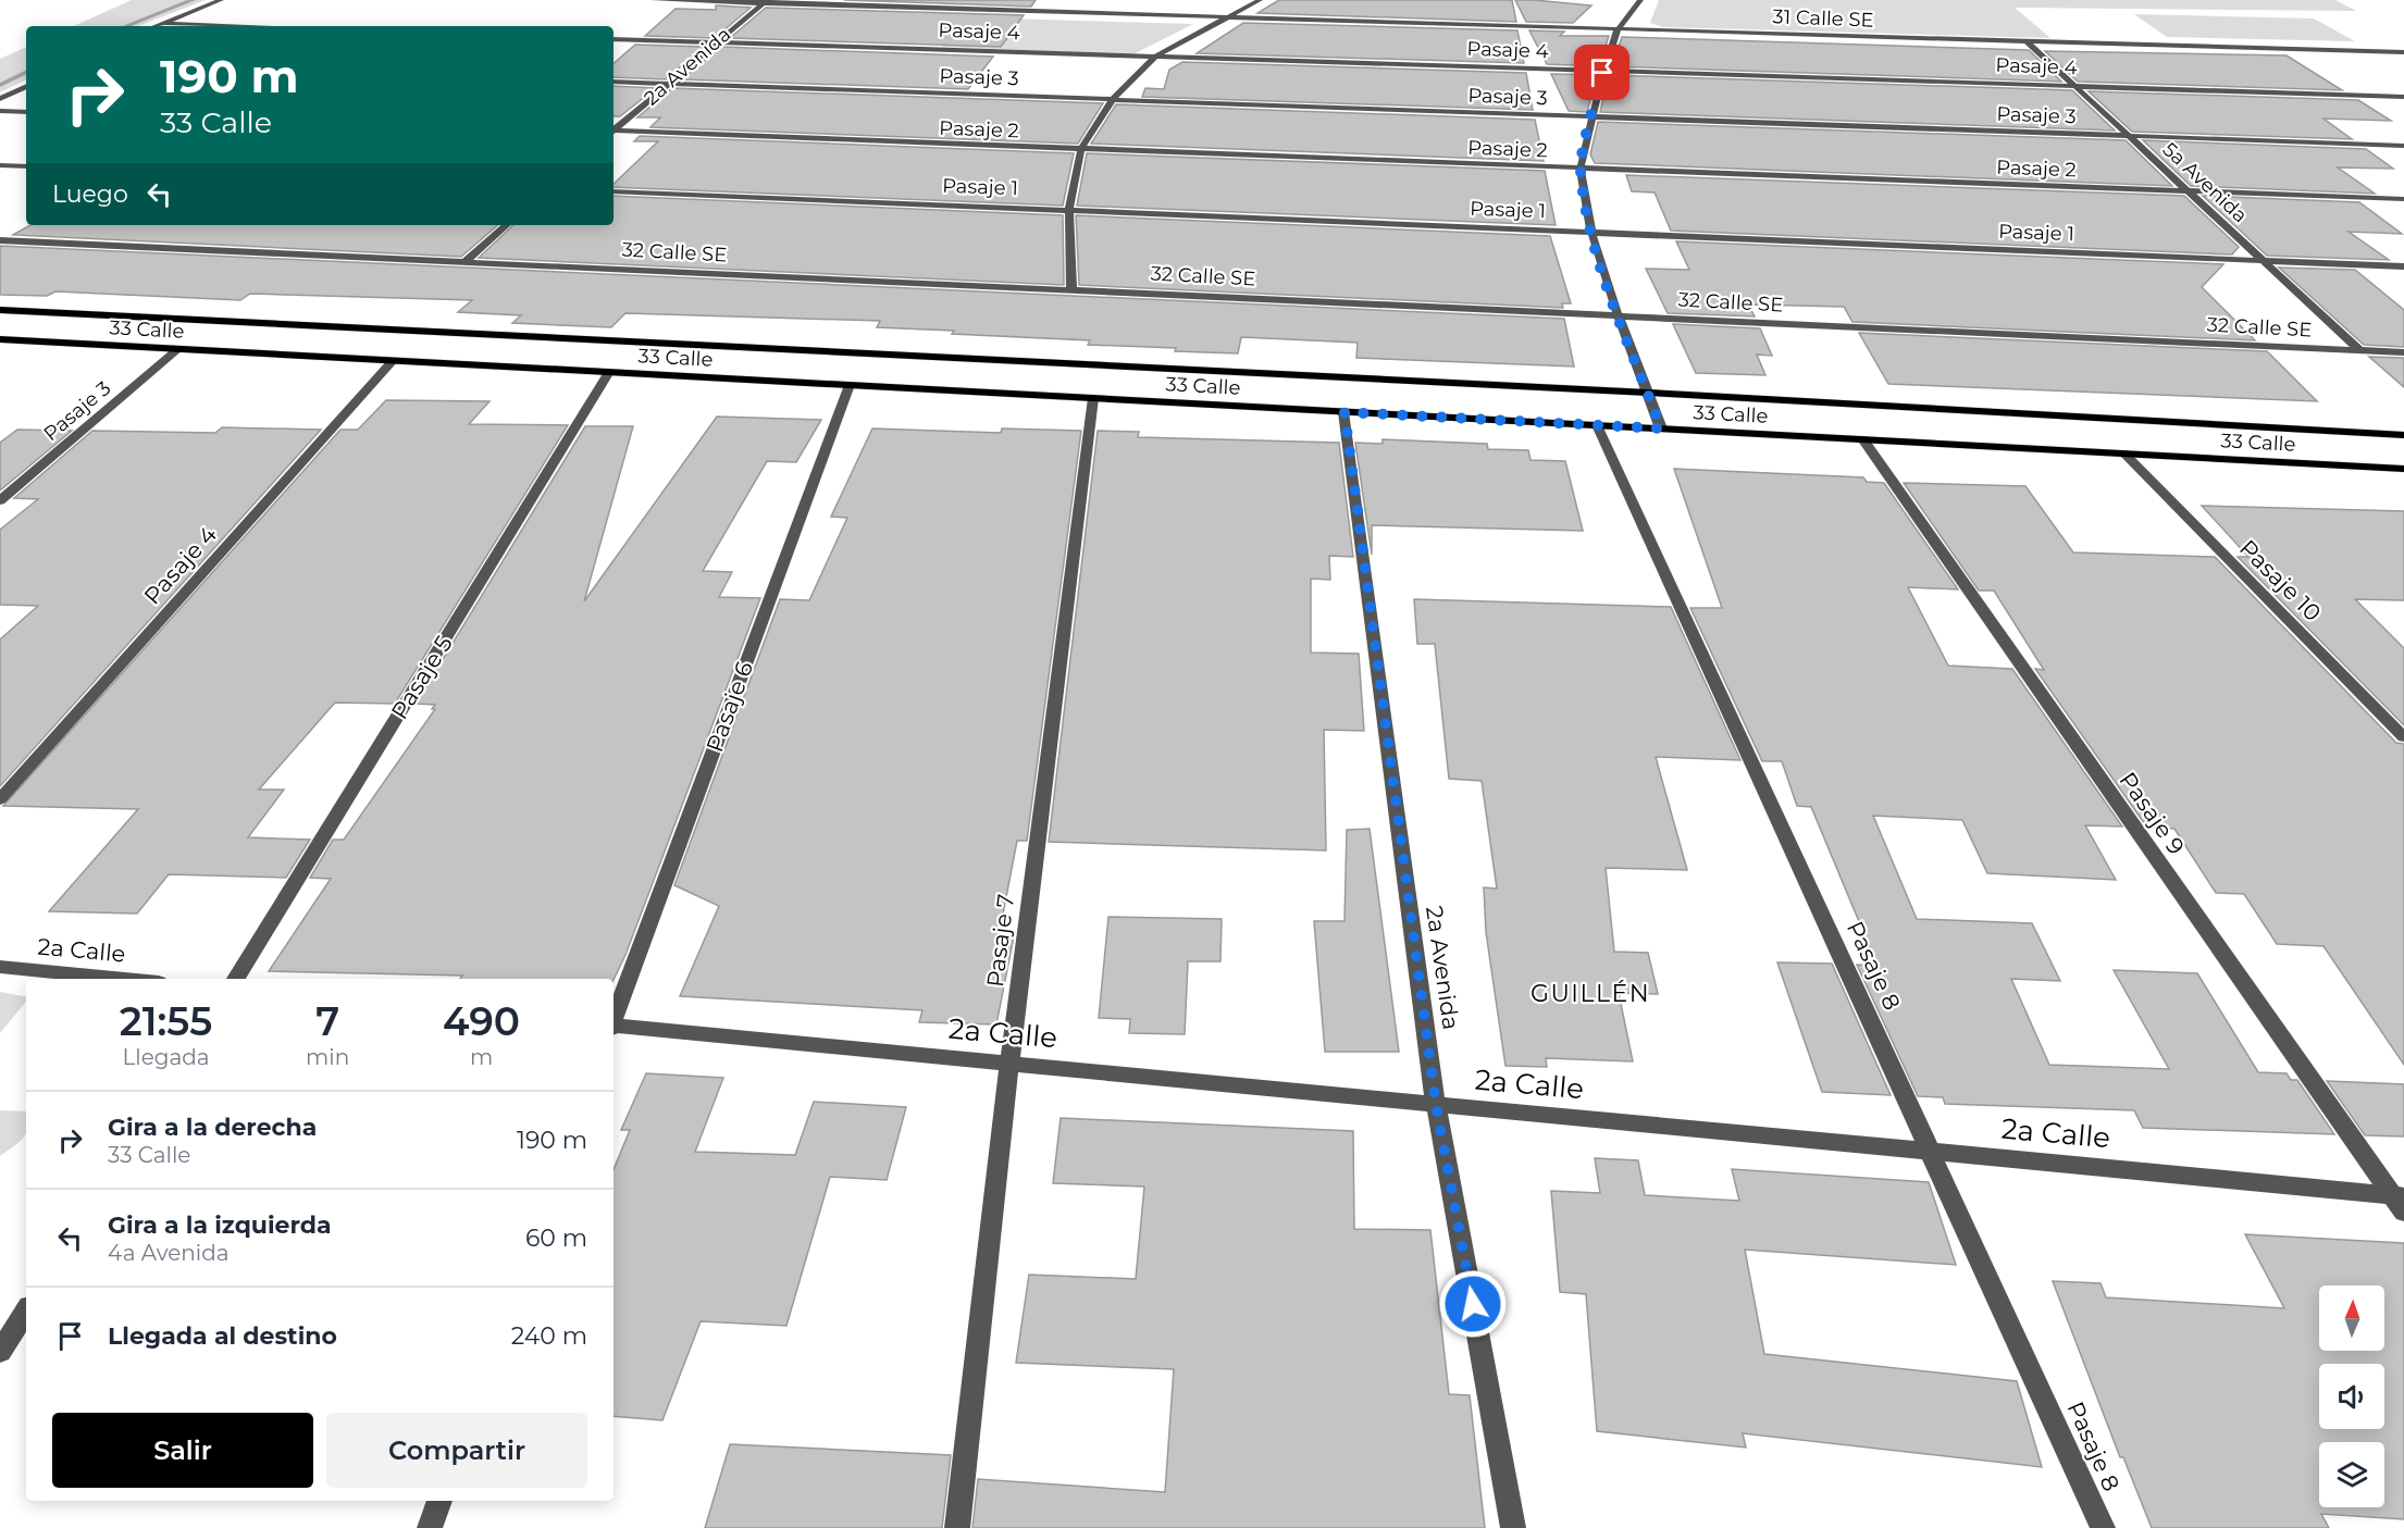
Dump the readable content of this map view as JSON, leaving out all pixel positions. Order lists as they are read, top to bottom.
{
  "streets": {
    "main road": ["33 Calle"],
    "street": [
      "31 Calle SE",
      "Pasaje 4",
      "2a Avenida",
      "Pasaje 3",
      "Pasaje 2",
      "5a Avenida",
      "Pasaje 1",
      "32 Calle SE",
      "Pasaje 10",
      "Pasaje 5",
      "Pasaje 6",
      "Pasaje 9",
      "Pasaje 7",
      "2a Calle",
      "Pasaje 8"
    ]
  },
  "crossings": [
    ["31 Calle SE", "2a Avenida"],
    ["31 Calle SE", "5a Avenida"],
    ["Pasaje 4", "2a Avenida"],
    ["Pasaje 4", "5a Avenida"],
    ["Pasaje 4", "33 Calle"],
    ["2a Avenida", "Pasaje 3"],
    ["2a Avenida", "33 Calle"],
    ["2a Avenida", "2a Calle"],
    ["Pasaje 3", "5a Avenida"],
    ["Pasaje 3", "33 Calle"],
    ["Pasaje 2", "5a Avenida"],
    ["5a Avenida", "Pasaje 1"],
    ["5a Avenida", "32 Calle SE"],
    ["33 Calle", "Pasaje 10"],
    ["33 Calle", "Pasaje 5"],
    ["33 Calle", "Pasaje 6"],
    ["33 Calle", "Pasaje 9"],
    ["33 Calle", "Pasaje 7"],
    ["33 Calle", "Pasaje 8"],
    ["Pasaje 9", "2a Calle"],
    ["Pasaje 7", "2a Calle"],
    ["2a Calle", "Pasaje 8"]
  ],
  "districts": ["GUILLÉN"],
  "north": "top",
  "page": {
    "turn": ["190 m", "33 Calle"],
    "then": "Luego",
    "eta": [
      "21:55",
      "Llegada",
      "7",
      "min",
      "490",
      "m"
    ],
    "list": [
      {
        "name": "Gira a la derecha",
        "note": "33 Calle",
        "value": "190 m"
      },
      {
        "name": "Gira a la izquierda",
        "note": "4a Avenida",
        "value": "60 m"
      },
      {
        "name": "Llegada al destino",
        "value": "240 m"
      }
    ],
    "buttons": ["Salir", "Compartir"]
  }
}
